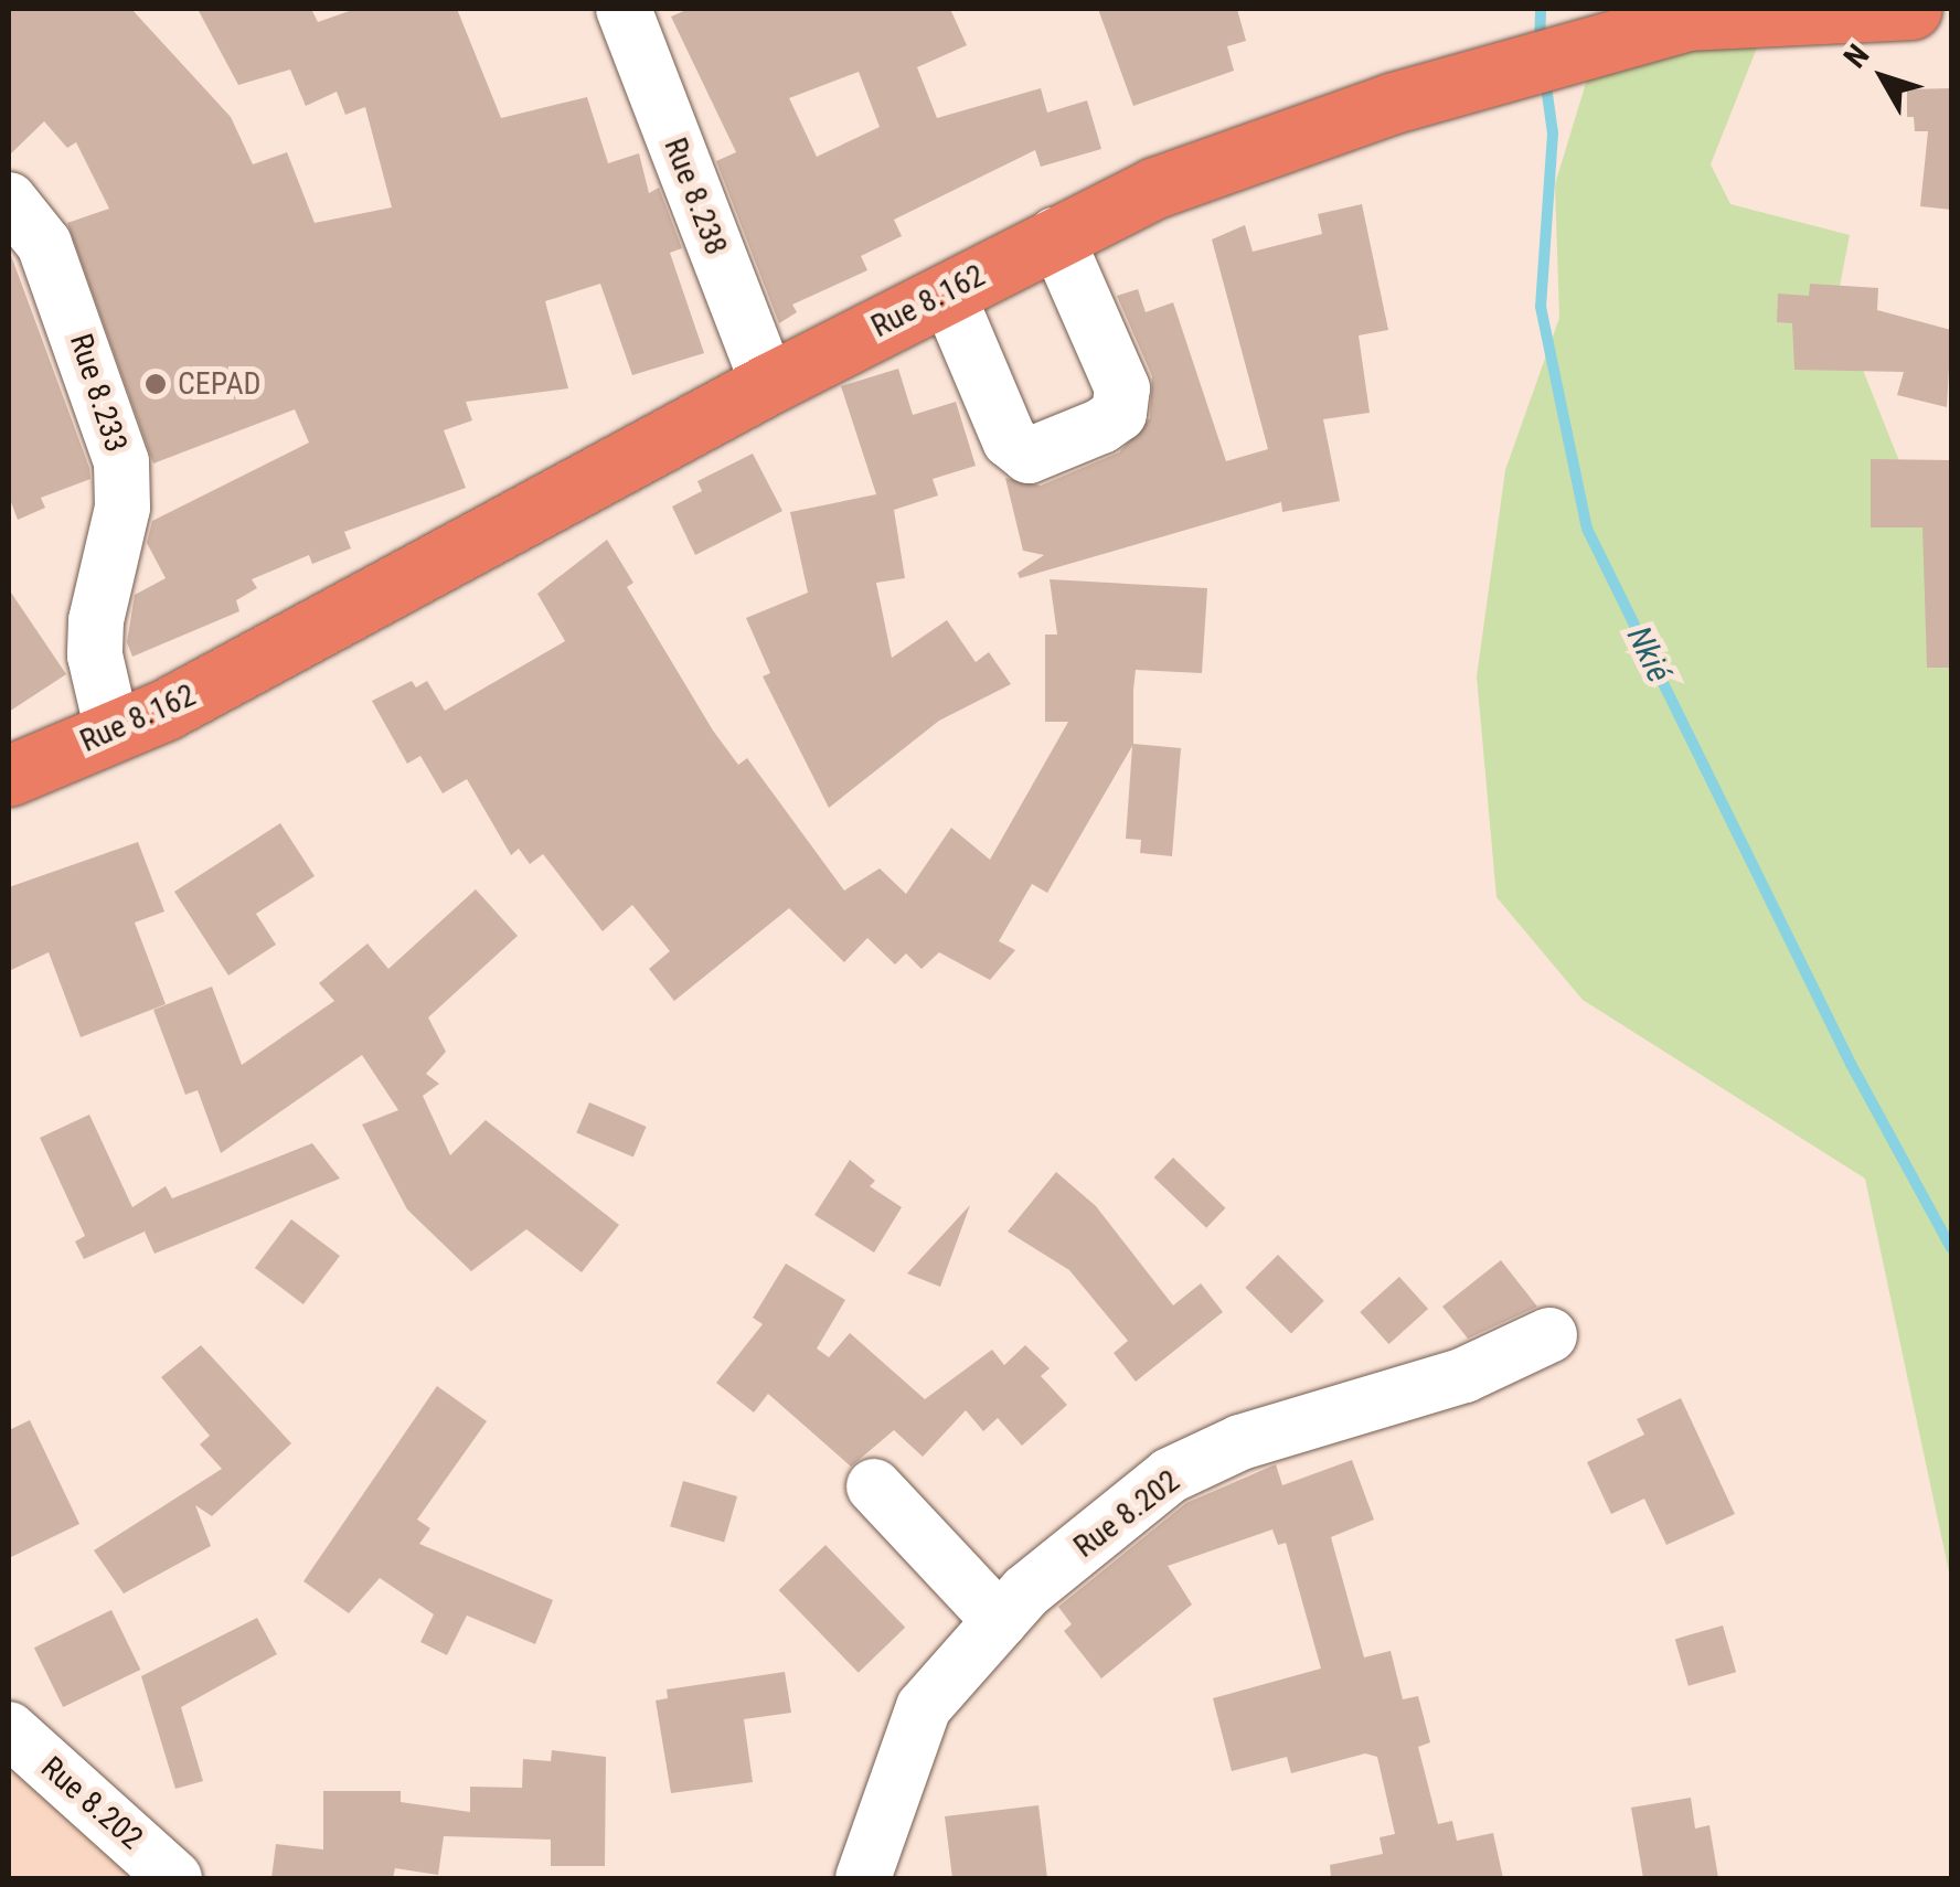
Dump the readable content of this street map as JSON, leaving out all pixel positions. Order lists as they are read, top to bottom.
{
  "streets": {
    "highway": ["Rue 8.162"],
    "street": ["Rue 8.238", "Rue 8.233", "Rue 8.202"]
  },
  "crossings": [
    ["Rue 8.238", "Rue 8.162"],
    ["Rue 8.162", "Rue 8.233"]
  ],
  "water": ["Nkié"],
  "places": ["CEPAD"],
  "north": "top left"
}
